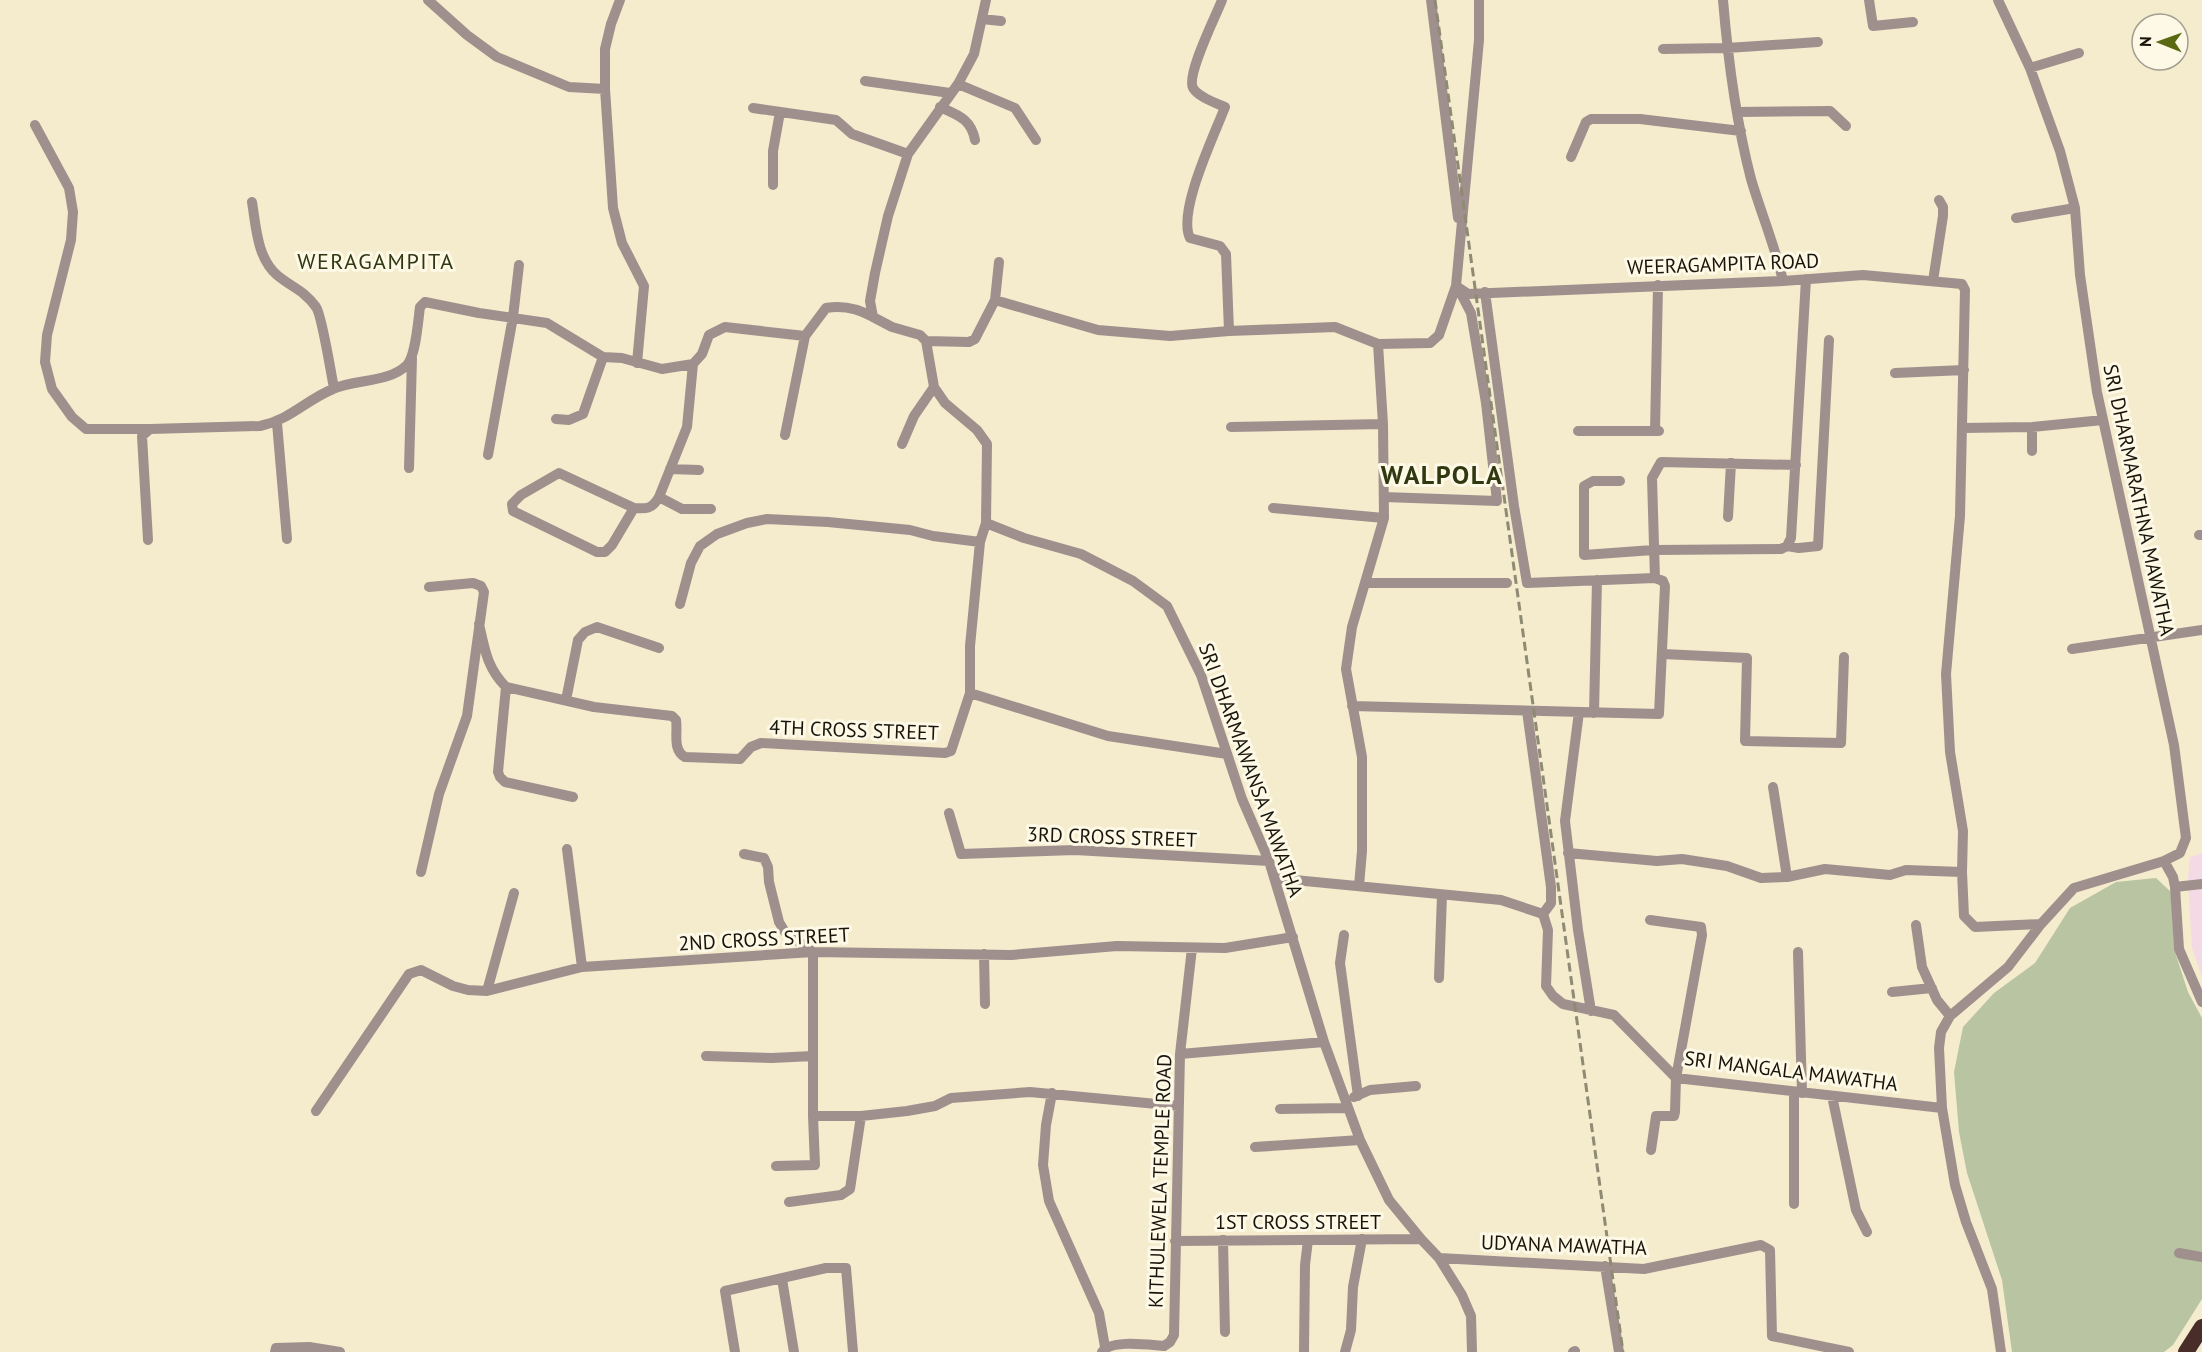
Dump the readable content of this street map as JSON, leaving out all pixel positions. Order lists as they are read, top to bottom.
{
  "streets": {
    "street": [
      "WEERAGAMPITA ROAD",
      "SRI DHARMARATHNA MAWATHA",
      "4TH CROSS STREET",
      "SRI DHARMAWANSA MAWATHA",
      "3RD CROSS STREET",
      "2ND CROSS STREET",
      "SRI MANGALA MAWATHA",
      "KITHULEWELA TEMPLE ROAD",
      "1ST CROSS STREET",
      "UDYANA MAWATHA"
    ]
  },
  "crossings": [
    ["SRI DHARMAWANSA MAWATHA", "3RD CROSS STREET"],
    ["SRI DHARMAWANSA MAWATHA", "2ND CROSS STREET"],
    ["SRI DHARMAWANSA MAWATHA", "1ST CROSS STREET"],
    ["SRI DHARMAWANSA MAWATHA", "UDYANA MAWATHA"],
    ["2ND CROSS STREET", "KITHULEWELA TEMPLE ROAD"],
    ["KITHULEWELA TEMPLE ROAD", "1ST CROSS STREET"]
  ],
  "districts": ["WERAGAMPITA", "WALPOLA"],
  "north": "left"
}
